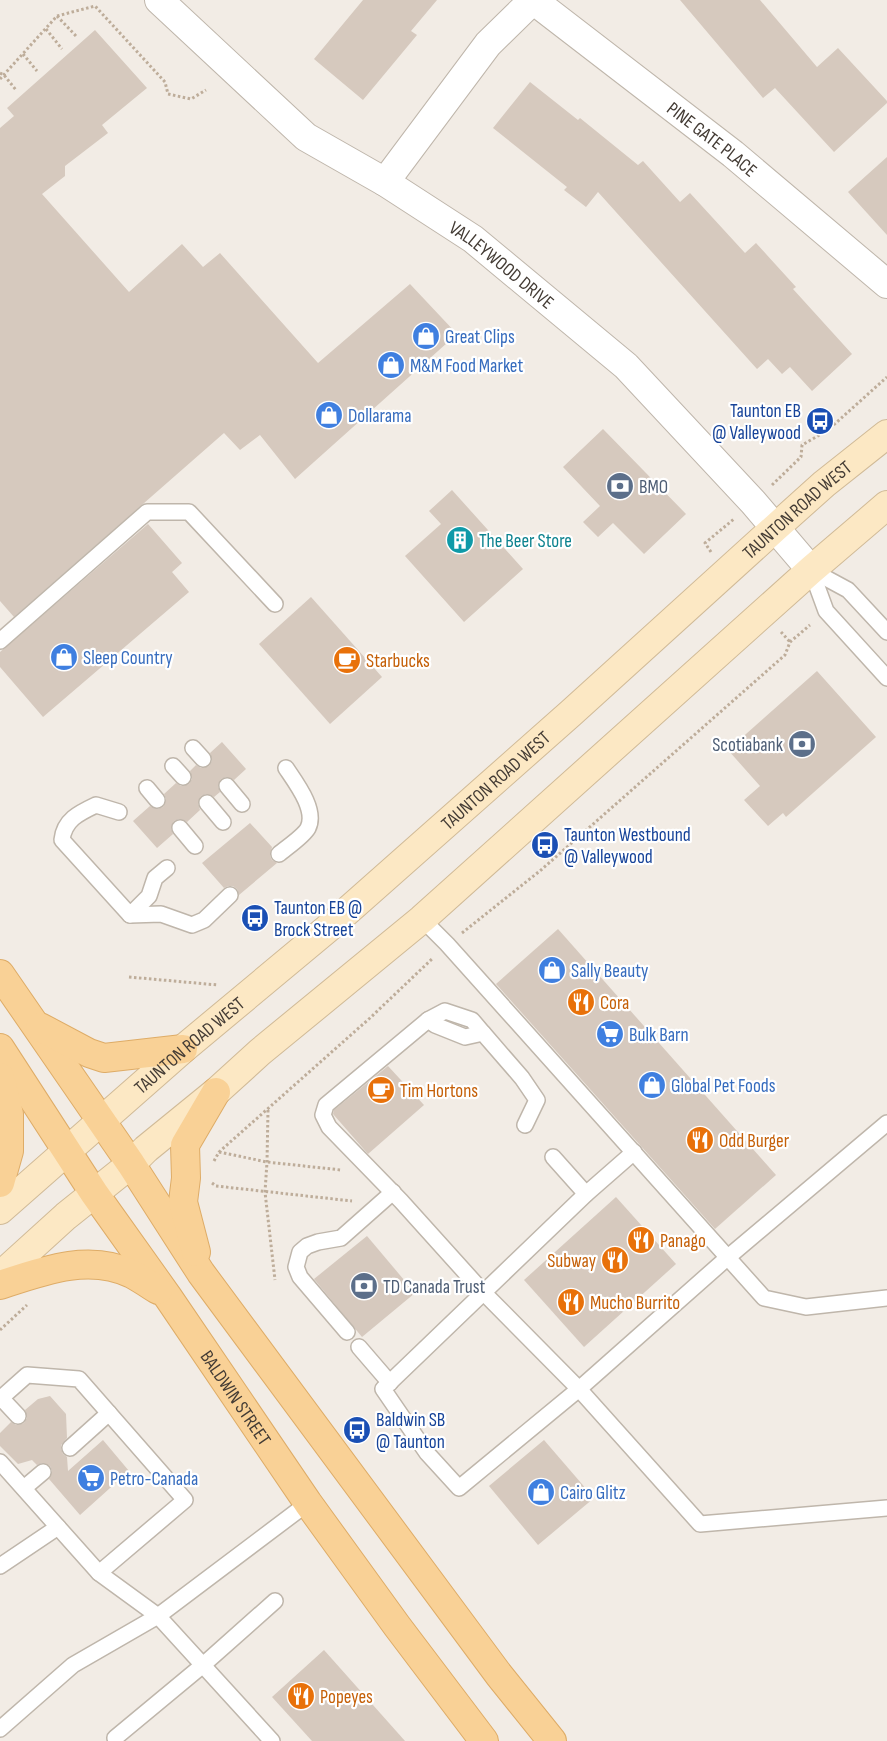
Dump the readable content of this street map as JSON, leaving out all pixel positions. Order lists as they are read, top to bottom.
{
  "streets": {
    "main road": ["TAUNTON ROAD WEST", "BALDWIN STREET"],
    "street": ["PINE GATE PLACE", "VALLEYWOOD DRIVE"]
  },
  "crossings": [
    ["PINE GATE PLACE", "VALLEYWOOD DRIVE"],
    ["VALLEYWOOD DRIVE", "TAUNTON ROAD WEST"],
    ["TAUNTON ROAD WEST", "BALDWIN STREET"]
  ],
  "places": {
    "shop": [
      "Great Clips",
      "M&M Food Market",
      "Dollarama",
      "Sleep Country",
      "Sally Beauty",
      "Global Pet Foods",
      "Cairo Glitz"
    ],
    "bus stop": [
      "Taunton EB @ Valleywood",
      "Taunton Westbound @ Valleywood",
      "Taunton EB @ Brock Street",
      "Baldwin SB @ Taunton"
    ],
    "bank": ["BMO", "Scotiabank", "TD Canada Trust"],
    "building": ["The Beer Store"],
    "cafe": ["Starbucks", "Tim Hortons"],
    "restaurant": [
      "Cora",
      "Odd Burger",
      "Panago",
      "Subway",
      "Mucho Burrito",
      "Popeyes"
    ],
    "supermarket": ["Bulk Barn", "Petro-Canada"]
  }
}
